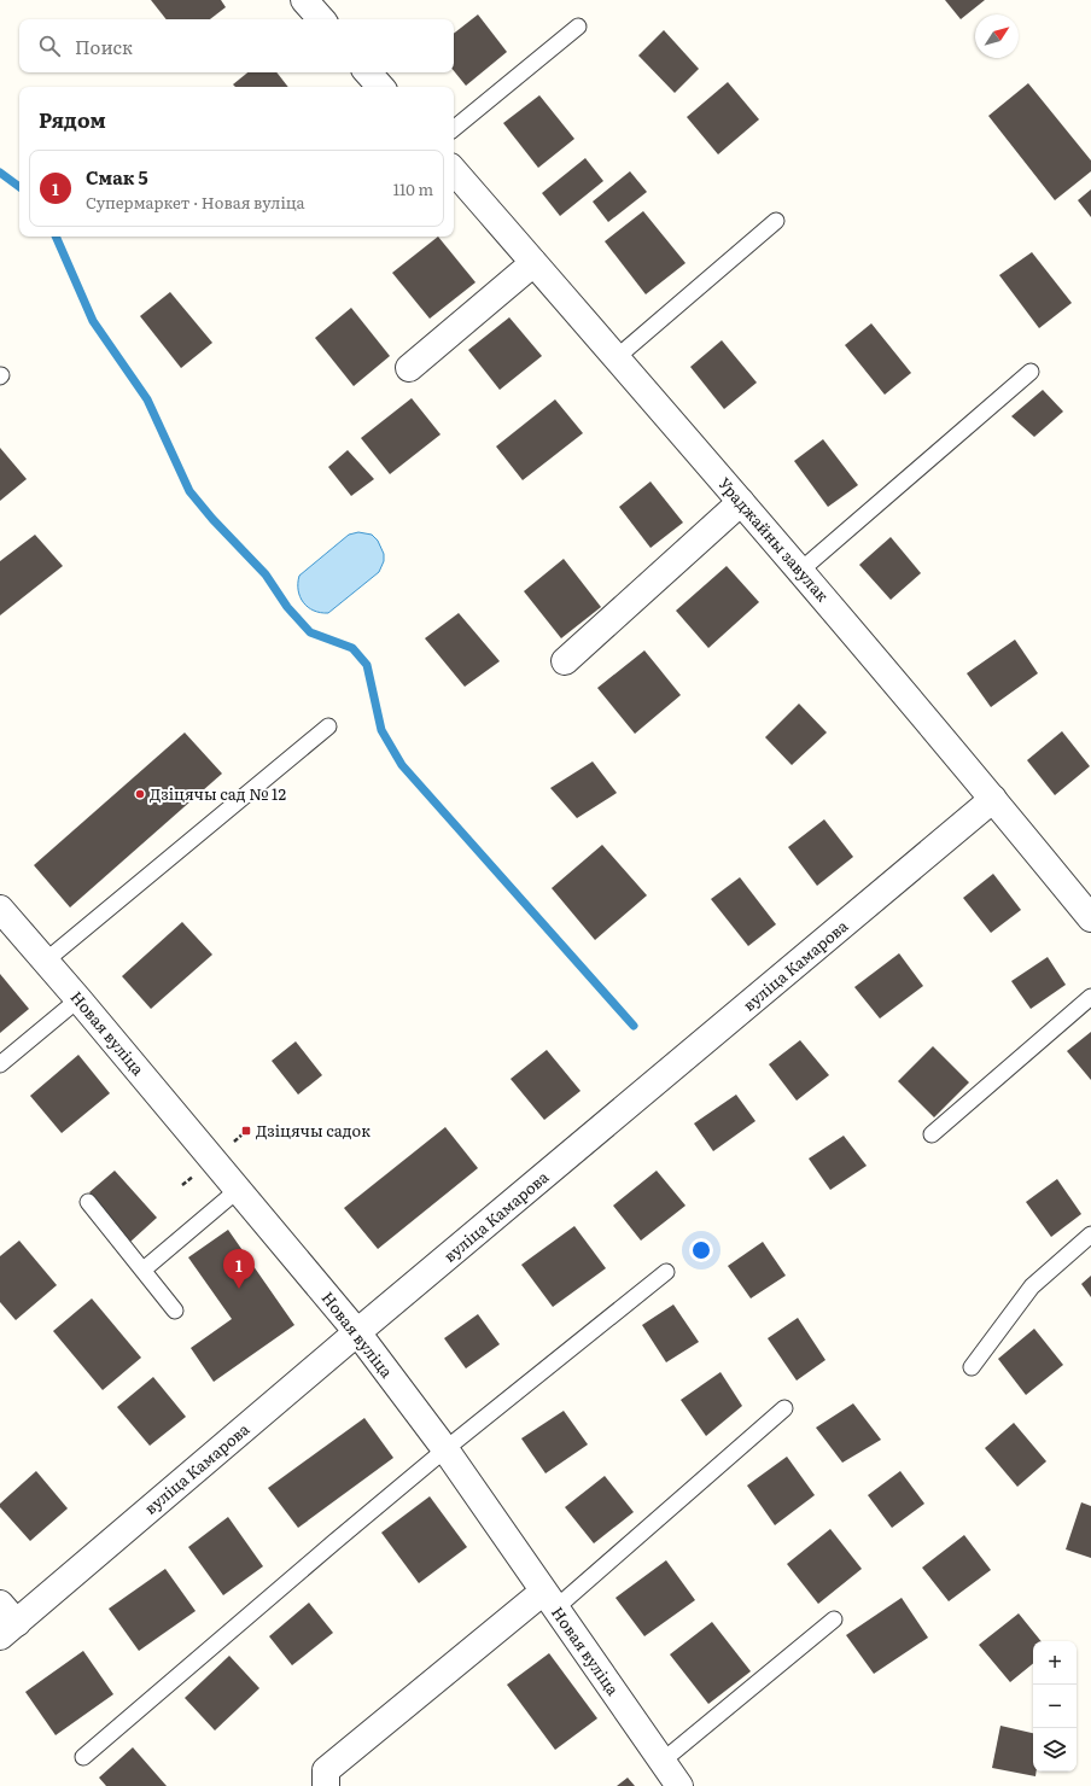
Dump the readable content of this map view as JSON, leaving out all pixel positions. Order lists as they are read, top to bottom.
{
  "streets": {
    "street": ["Ураджайны завулак", "вуліца Камарова", "Новая вуліца"]
  },
  "crossings": [
    ["Ураджайны завулак", "вуліца Камарова"],
    ["вуліца Камарова", "Новая вуліца"]
  ],
  "places": {
    "other": ["Дзіцячы сад № 12"],
    "transit": ["Дзіцячы садок"]
  },
  "north": "top right",
  "page": {
    "search": "Поиск",
    "heading": "Рядом",
    "list": [
      {
        "mark": "1",
        "name": "Смак 5",
        "note": "Супермаркет · Новая вуліца",
        "value": "110 m"
      }
    ],
    "pins": "1",
    "map_buttons": ["+", "−"]
  }
}
